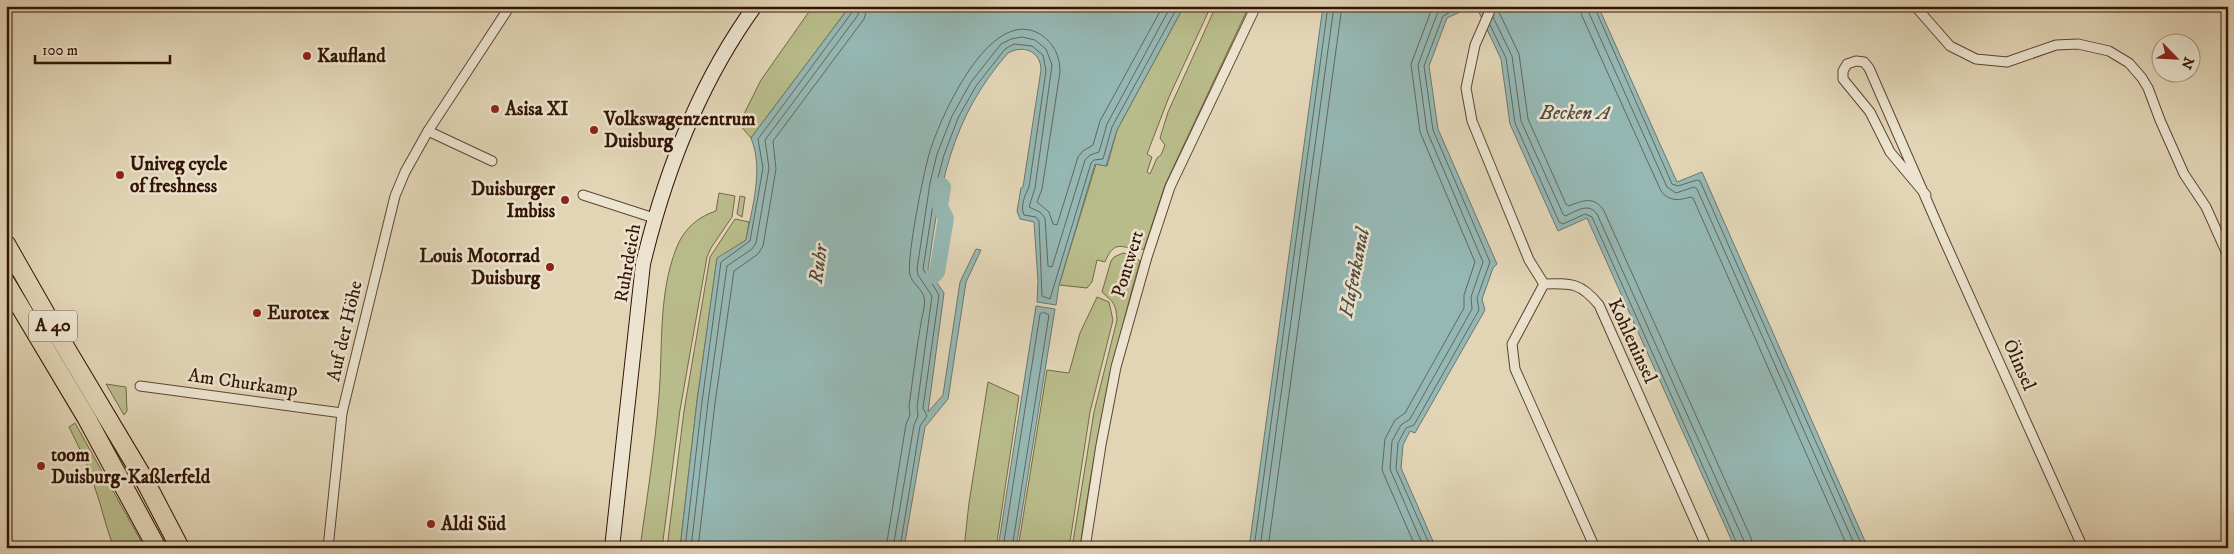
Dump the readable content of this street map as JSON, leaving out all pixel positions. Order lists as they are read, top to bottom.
{
  "streets": {
    "highway": ["A 40"],
    "main road": ["Ruhrdeich"],
    "street": [
      "Pontwert",
      "Auf der Höhe",
      "Kohleninsel",
      "Ölinsel",
      "Am Churkamp"
    ]
  },
  "crossings": [
    ["Auf der Höhe", "Am Churkamp"]
  ],
  "water": ["Becken A", "Ruhr", "Hafenkanal"],
  "places": [
    "Kaufland",
    "Asisa XI",
    "Volkswagenzentrum Duisburg",
    "Univeg cycle of freshness",
    "Duisburger Imbiss",
    "Louis Motorrad Duisburg",
    "Eurotex",
    "toom Duisburg-Kaßlerfeld",
    "Aldi Süd"
  ],
  "scale_bar": "100 m",
  "north": "bottom right"
}
